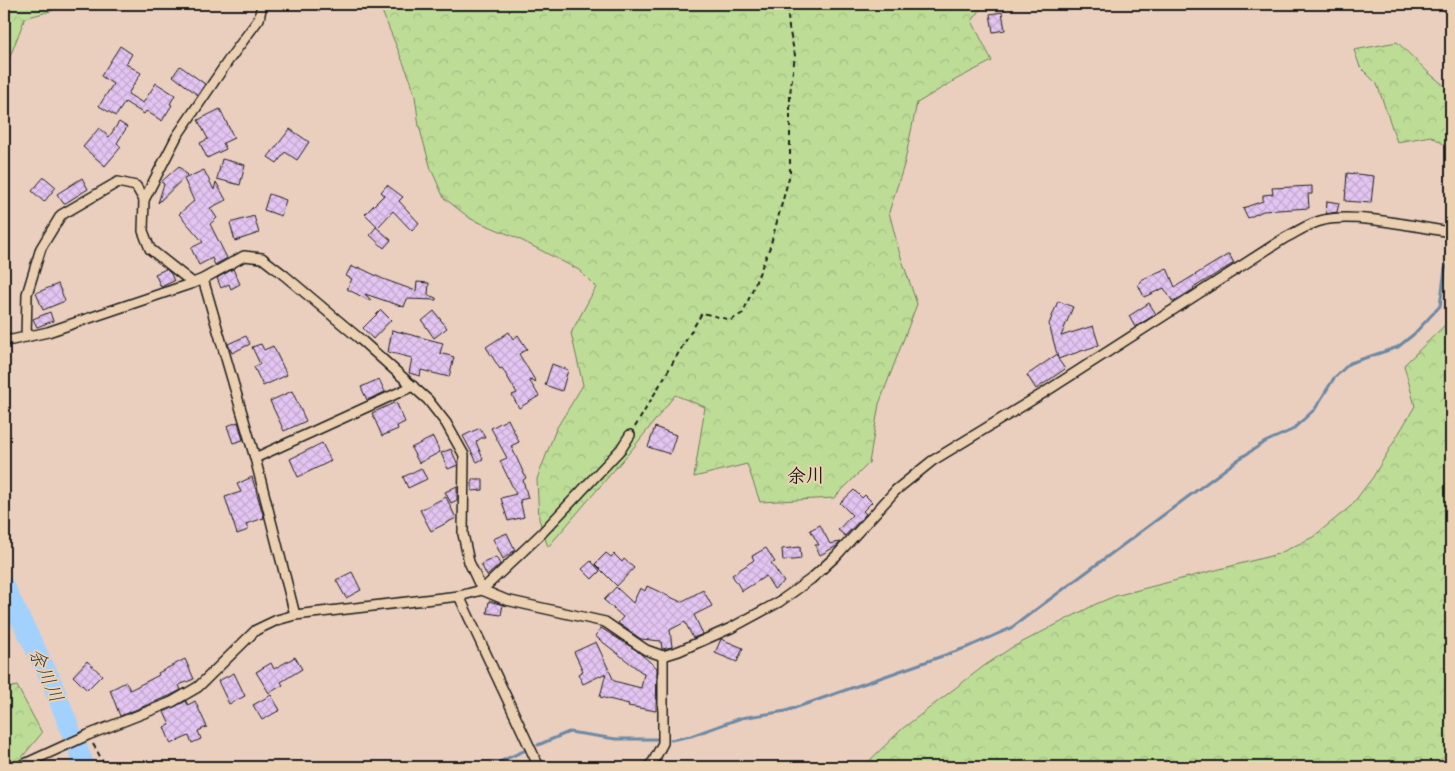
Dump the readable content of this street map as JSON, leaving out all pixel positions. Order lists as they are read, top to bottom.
{
  "districts": ["余川"],
  "water": ["余川川"]
}
